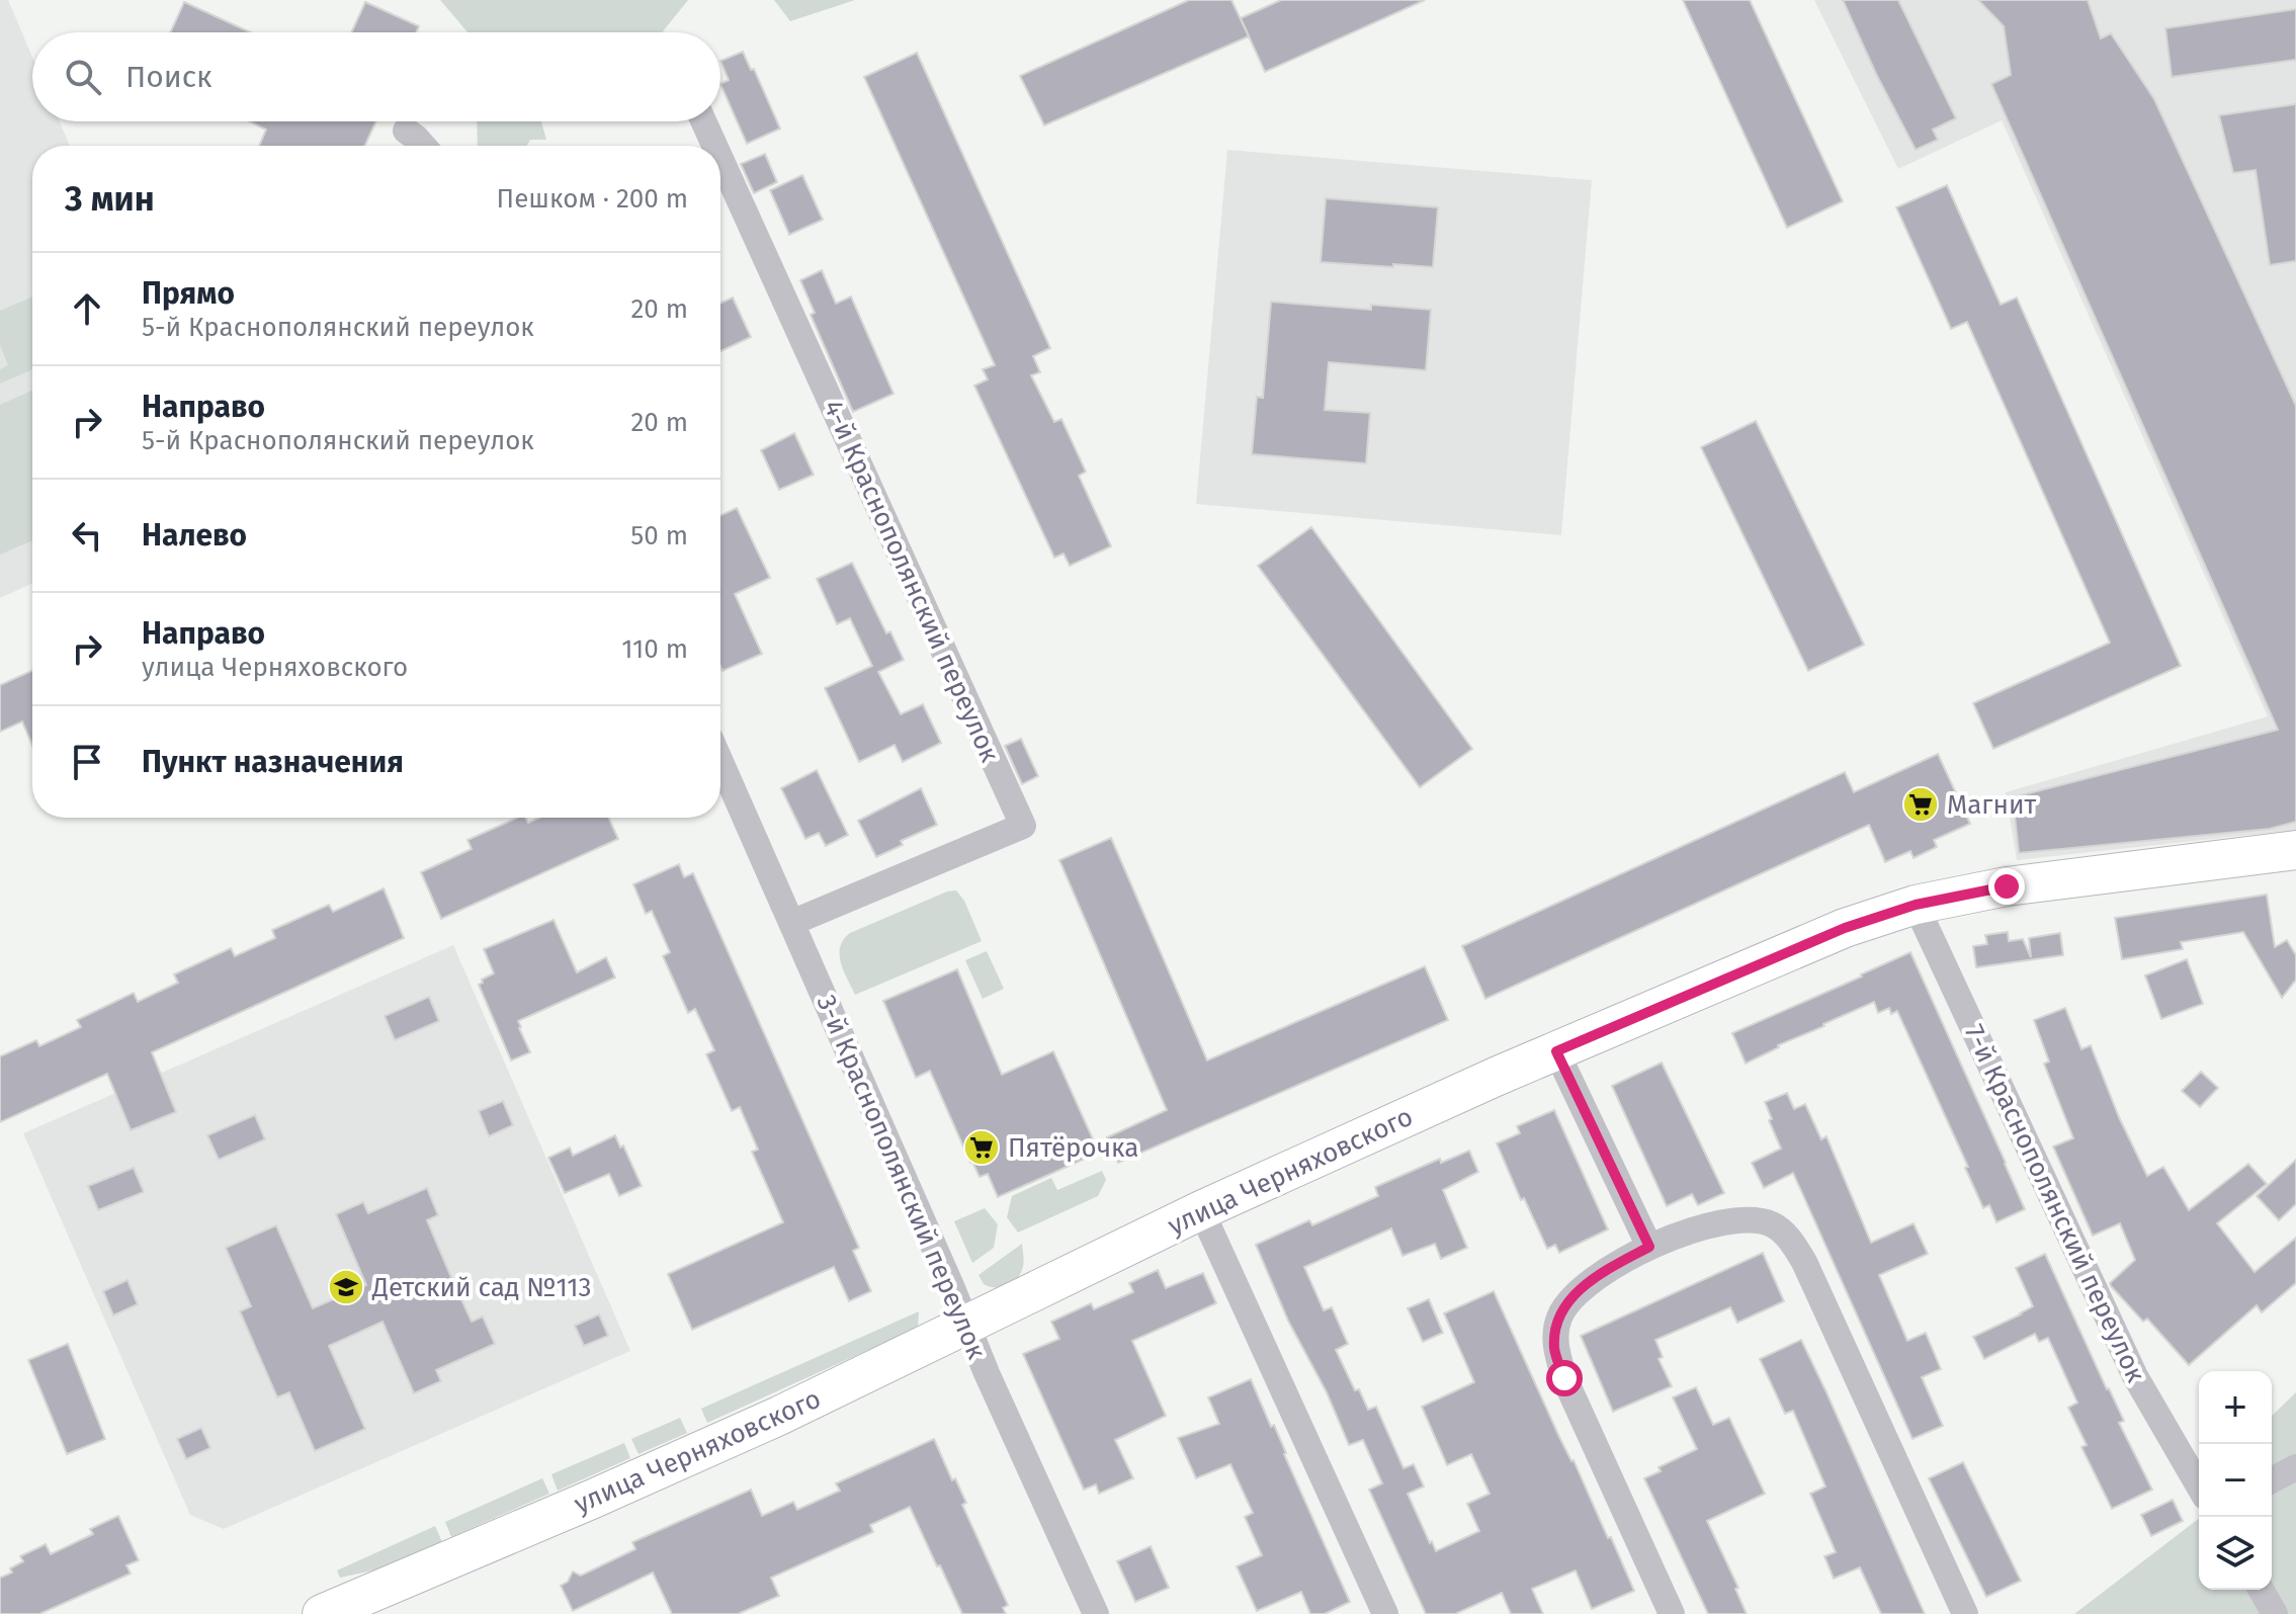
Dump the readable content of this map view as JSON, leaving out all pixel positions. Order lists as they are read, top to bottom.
{
  "streets": {
    "main road": ["улица Черняховского"],
    "street": ["4-й Краснополянский переулок", "3-й Краснополянский переулок", "7-й Краснополянский переулок"]
  },
  "crossings": [
    ["4-й Краснополянский переулок", "3-й Краснополянский переулок"],
    ["улица Черняховского", "3-й Краснополянский переулок"],
    ["улица Черняховского", "7-й Краснополянский переулок"]
  ],
  "places": {
    "supermarket": ["Магнит", "Пятёрочка"],
    "school or university": ["Детский сад №113"]
  },
  "page": {
    "search": "Поиск",
    "heading": ["3 мин", "Пешком · 200 m"],
    "list": [
      ["Прямо", "5-й Краснополянский переулок", "20 m"],
      ["Направо", "5-й Краснополянский переулок", "20 m"],
      ["Налево", "50 m"],
      ["Направо", "улица Черняховского", "110 m"],
      "Пункт назначения"
    ],
    "map_buttons": ["+", "−"]
  }
}
